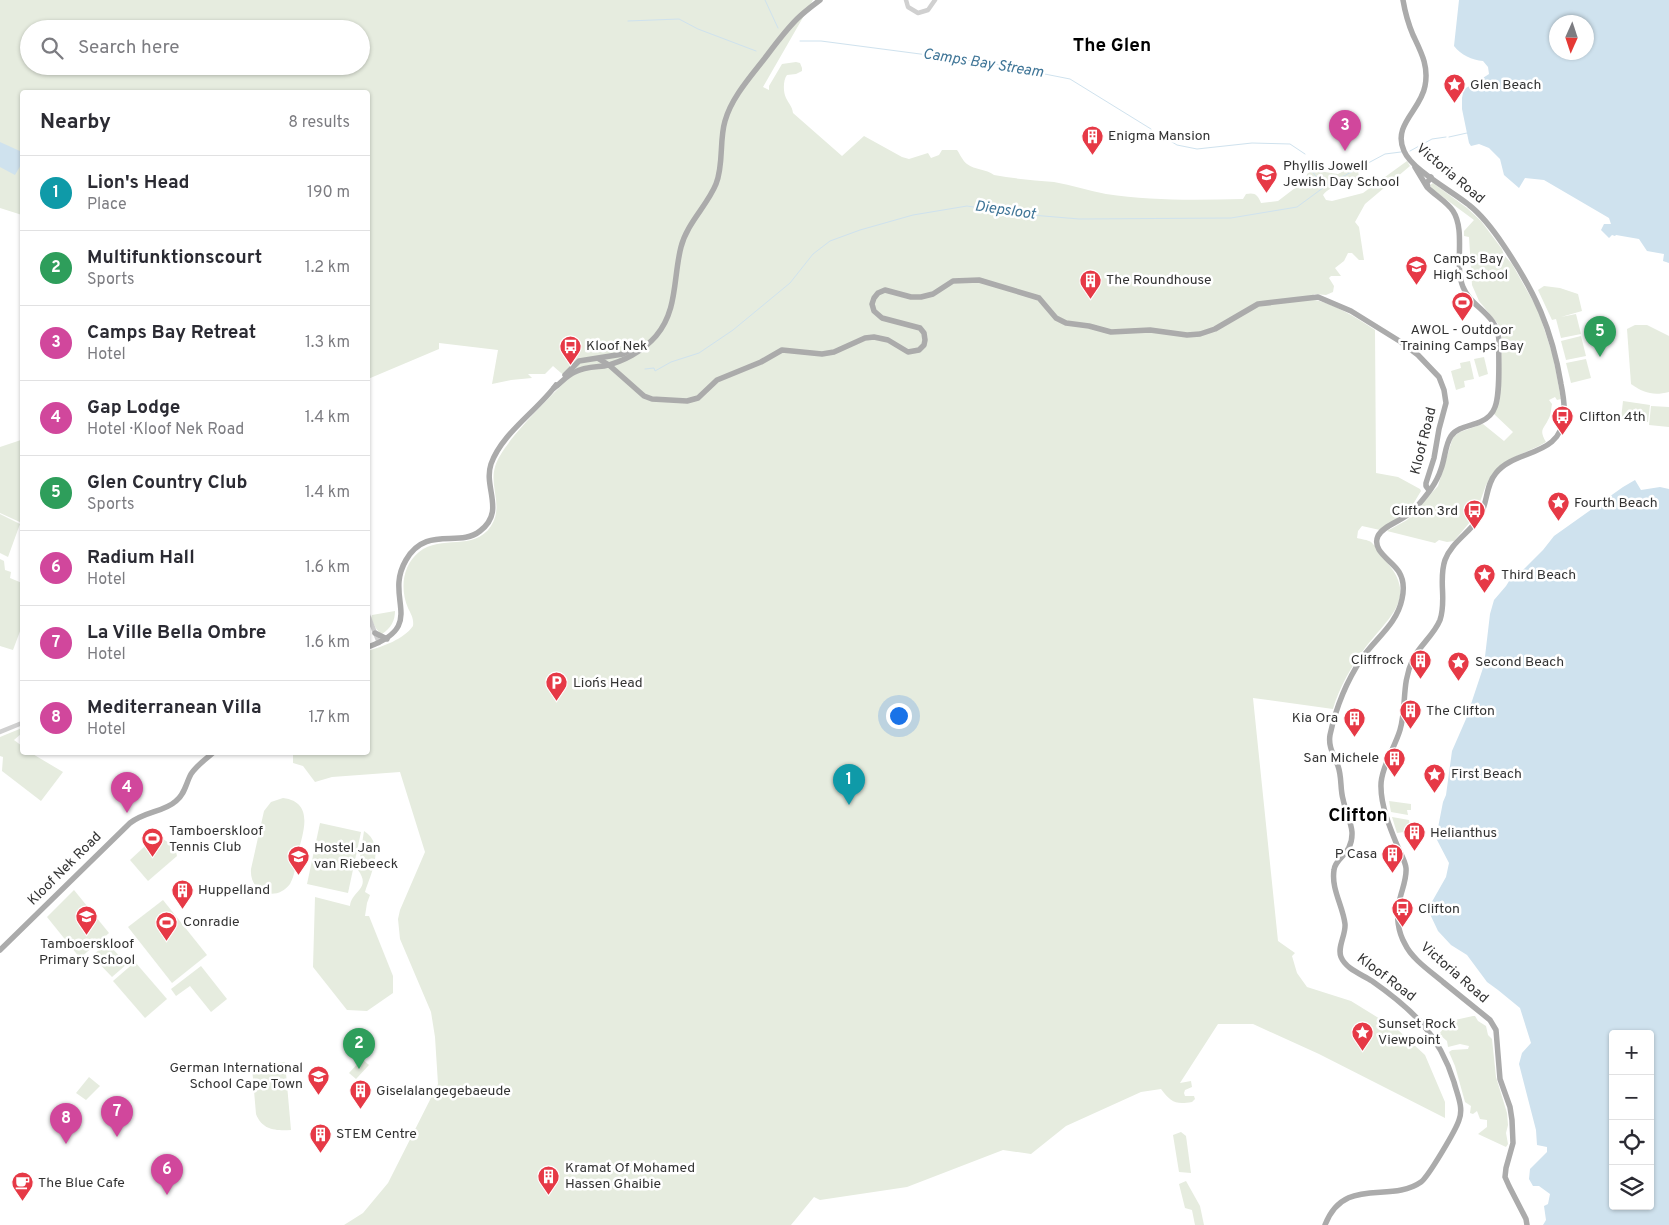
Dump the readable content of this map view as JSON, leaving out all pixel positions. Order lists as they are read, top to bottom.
{
  "streets": {
    "main road": ["Victoria Road", "Kloof Road", "Kloof Nek Road"]
  },
  "districts": ["The Glen", "Clifton"],
  "water": ["Camps Bay Stream", "Diepsloot"],
  "places": {
    "place": [
      "Glen Beach",
      "Fourth Beach",
      "Third Beach",
      "Second Beach",
      "First Beach",
      "Sunset Rock Viewpoint"
    ],
    "building": [
      "Enigma Mansion",
      "The Roundhouse",
      "Cliffrock",
      "The Clifton",
      "Kia Ora",
      "San Michele",
      "Helianthus",
      "P Casa",
      "Huppelland",
      "Giselalangegebaeude",
      "STEM Centre",
      "Kramat Of Mohamed Hassen Ghaibie"
    ],
    "school or university": [
      "Phyllis Jowell Jewish Day School",
      "Camps Bay High School",
      "Hostel Jan van Riebeeck",
      "Tamboerskloof Primary School",
      "German International School Cape Town"
    ],
    "sports": ["AWOL - Outdoor Training Camps Bay", "Tamboerskloof Tennis Club", "Conradie"],
    "bus stop": [
      "Kloof Nek",
      "Clifton 4th",
      "Clifton 3rd",
      "Clifton"
    ],
    "parking": ["Lion´s Head"],
    "cafe": ["The Blue Cafe"]
  },
  "north": "bottom",
  "page": {
    "search": "Search here",
    "heading": ["Nearby", "8 results"],
    "pins": [
      "3",
      "5",
      "1",
      "4",
      "2",
      "7",
      "8",
      "6"
    ],
    "list": [
      {
        "mark": "1",
        "name": "Lion's Head",
        "note": "Place",
        "value": "190 m"
      },
      {
        "mark": "2",
        "name": "Multifunktionscourt",
        "note": "Sports",
        "value": "1.2 km"
      },
      {
        "mark": "3",
        "name": "Camps Bay Retreat",
        "note": "Hotel",
        "value": "1.3 km"
      },
      {
        "mark": "4",
        "name": "Gap Lodge",
        "note": "Hotel · Kloof Nek Road",
        "value": "1.4 km"
      },
      {
        "mark": "5",
        "name": "Glen Country Club",
        "note": "Sports",
        "value": "1.4 km"
      },
      {
        "mark": "6",
        "name": "Radium Hall",
        "note": "Hotel",
        "value": "1.6 km"
      },
      {
        "mark": "7",
        "name": "La Ville Bella Ombre",
        "note": "Hotel",
        "value": "1.6 km"
      },
      {
        "mark": "8",
        "name": "Mediterranean Villa",
        "note": "Hotel",
        "value": "1.7 km"
      }
    ],
    "map_buttons": ["+", "−"]
  }
}
